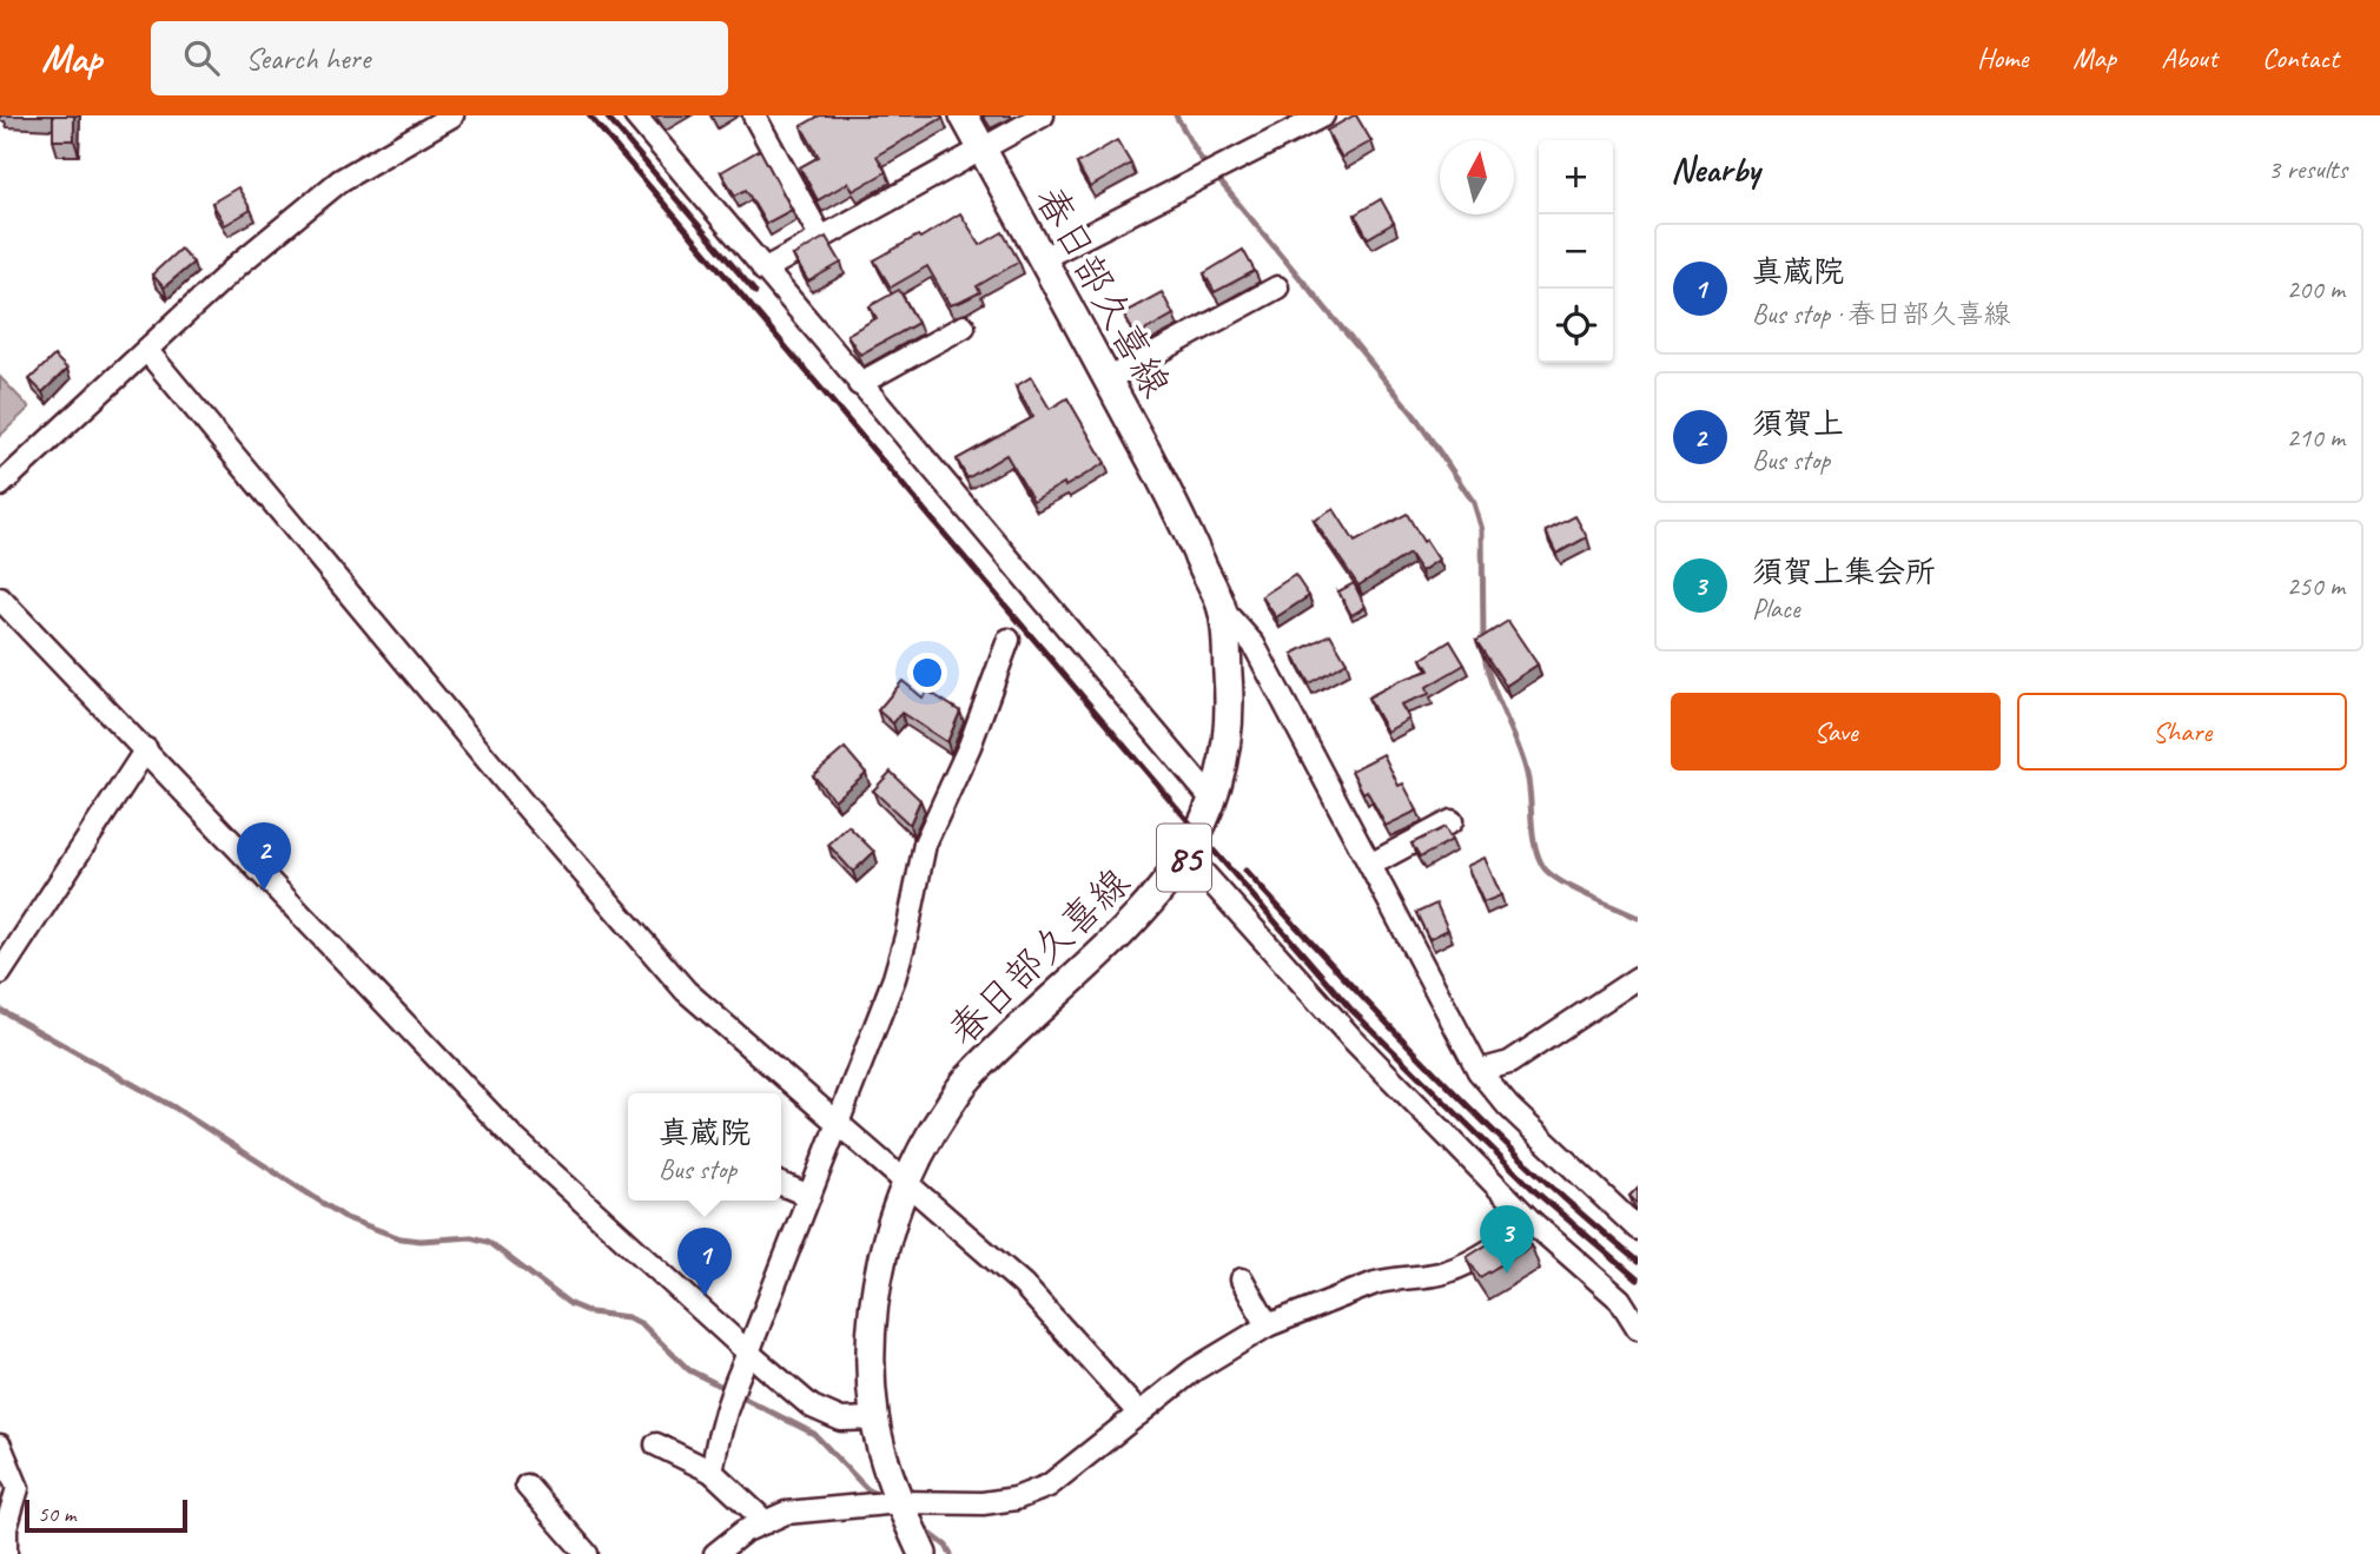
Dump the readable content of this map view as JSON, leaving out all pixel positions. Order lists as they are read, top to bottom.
{
  "streets": {
    "main road": ["春日部久喜線", "85"]
  },
  "scale_bar": "50 m",
  "north": "top",
  "page": {
    "header": "Map",
    "search": "Search here",
    "nav": [
      "Home",
      "Map",
      "About",
      "Contact"
    ],
    "heading": ["Nearby", "3 results"],
    "map_buttons": ["+", "−"],
    "list": [
      {
        "mark": "1",
        "name": "真蔵院",
        "note": "Bus stop · 春日部久喜線",
        "value": "200 m"
      },
      {
        "mark": "2",
        "name": "須賀上",
        "note": "Bus stop",
        "value": "210 m"
      },
      {
        "mark": "3",
        "name": "須賀上集会所",
        "note": "Place",
        "value": "250 m"
      }
    ],
    "buttons": ["Save", "Share"],
    "pins": ["2", "3", "1"],
    "popup": ["真蔵院", "Bus stop"],
    "scale": "50 m"
  }
}
